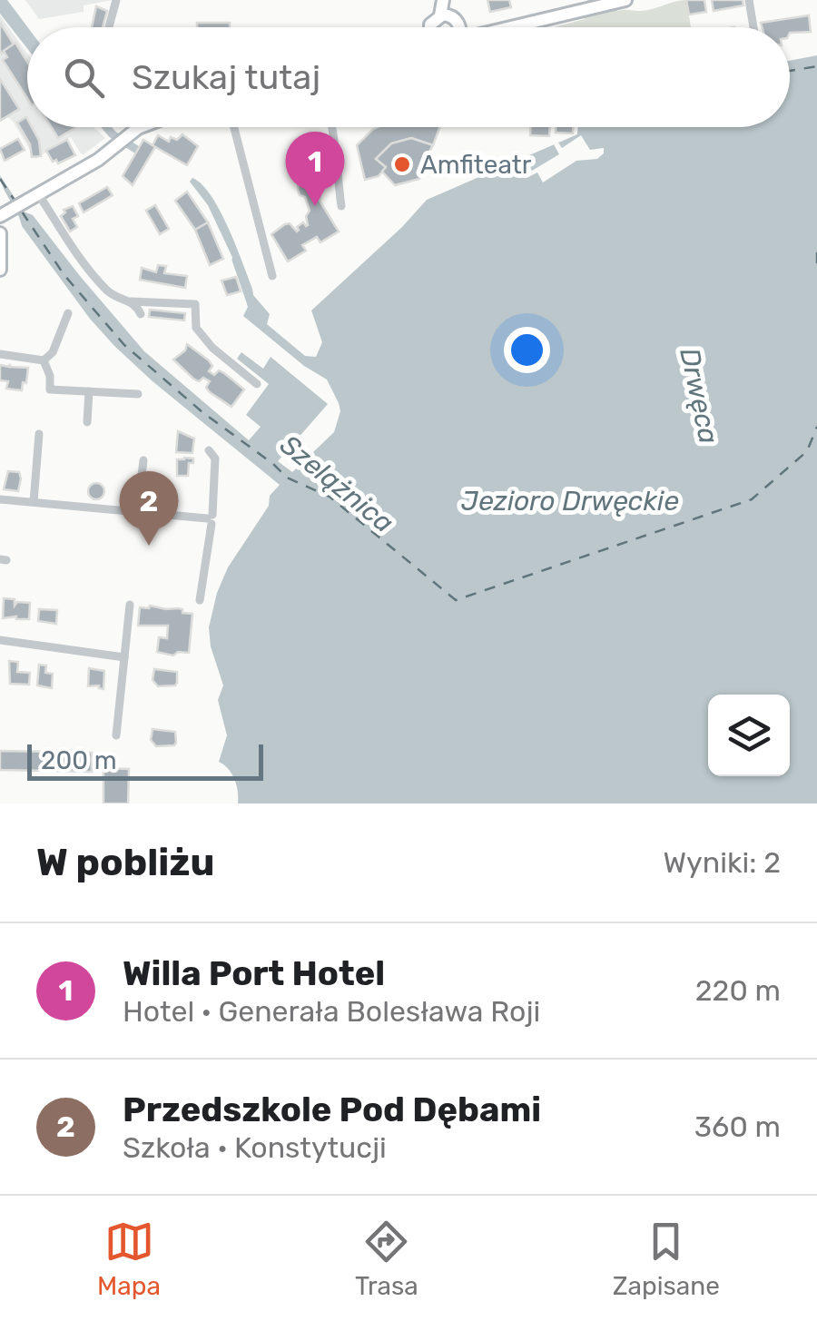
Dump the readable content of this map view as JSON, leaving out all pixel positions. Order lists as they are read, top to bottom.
{
  "water": ["Drwęca", "Szelążnica", "Jezioro Drwęckie"],
  "places": ["Amfiteatr"],
  "scale_bar": "200 m",
  "page": {
    "search": "Szukaj tutaj",
    "pins": ["1", "2"],
    "scale": "200 m",
    "heading": ["W pobliżu", "Wyniki: 2"],
    "list": [
      {
        "mark": "1",
        "name": "Willa Port Hotel",
        "note": "Hotel · Generała Bolesława Roji",
        "value": "220 m"
      },
      {
        "mark": "2",
        "name": "Przedszkole Pod Dębami",
        "note": "Szkoła · Konstytucji",
        "value": "360 m"
      }
    ],
    "nav": ["Mapa", "Trasa", "Zapisane"]
  }
}
